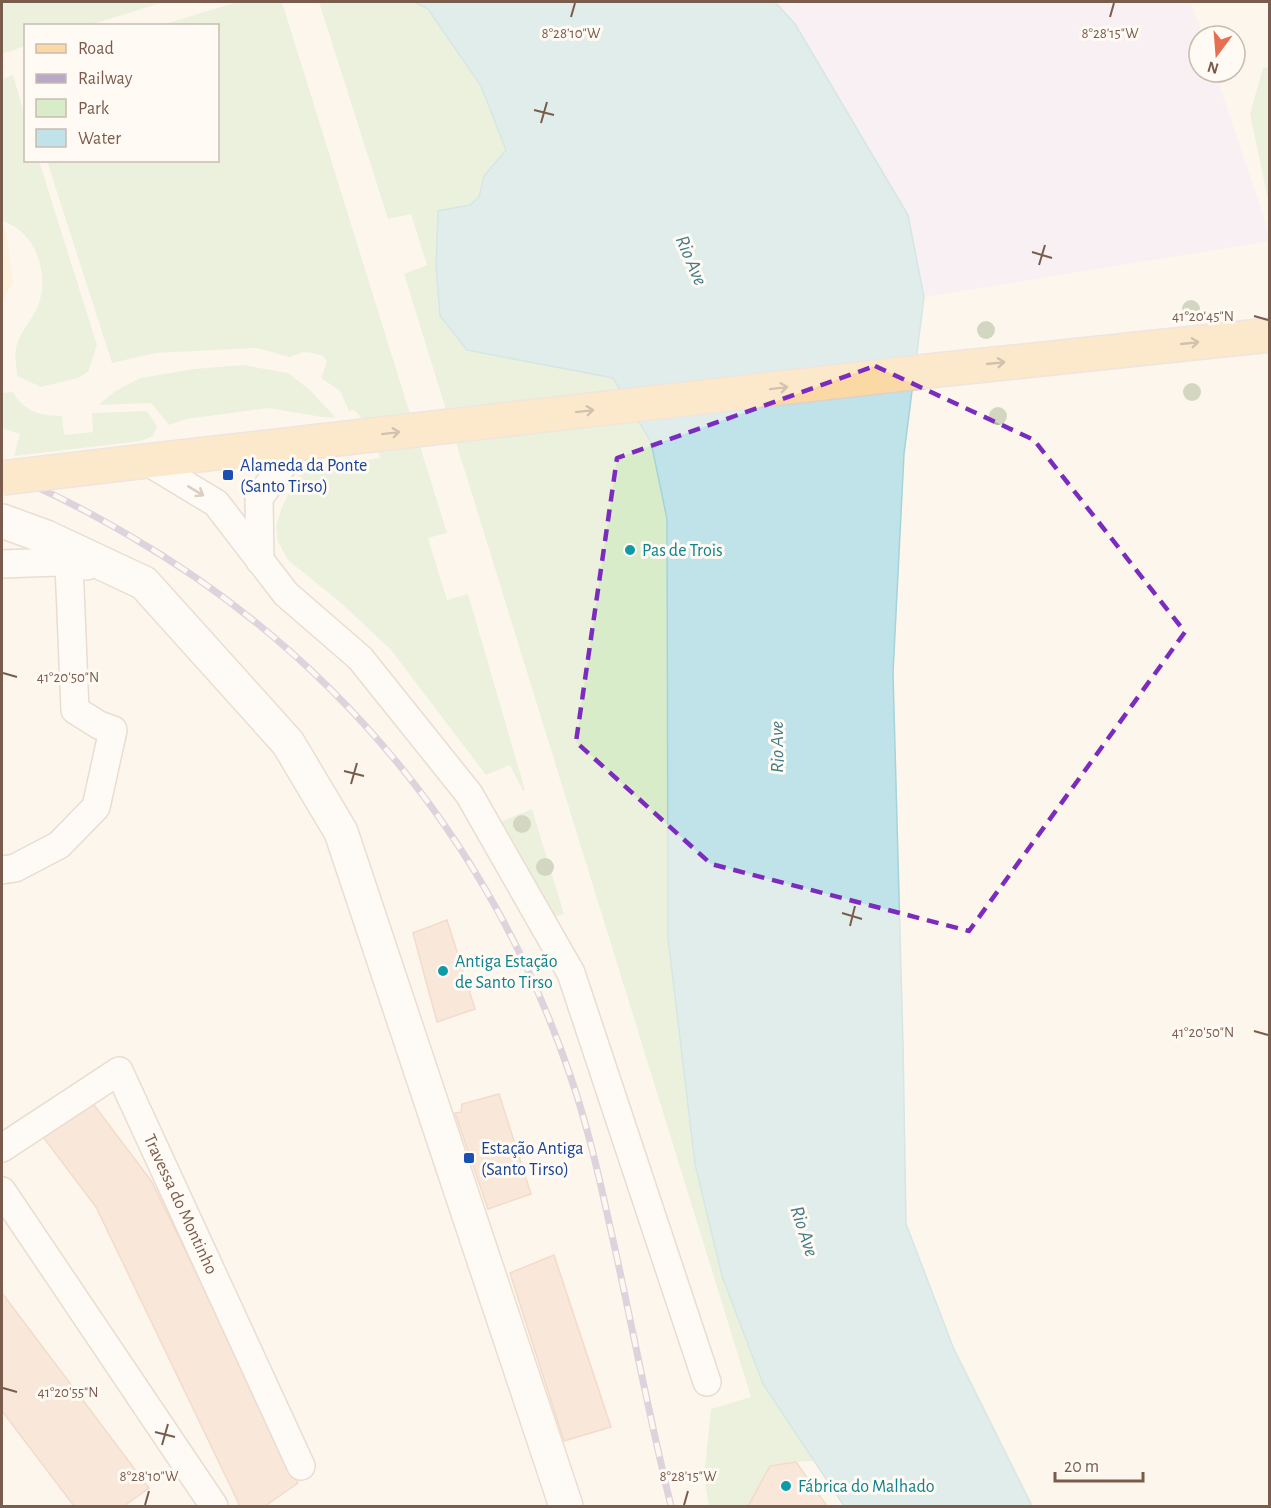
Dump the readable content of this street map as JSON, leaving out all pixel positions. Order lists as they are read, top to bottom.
{
  "streets": {
    "street": ["Travessa do Montinho"]
  },
  "water": ["Rio Ave"],
  "places": {
    "transit": ["Alameda da Ponte (Santo Tirso)", "Estação Antiga (Santo Tirso)"],
    "other": ["Pas de Trois", "Antiga Estação de Santo Tirso", "Fábrica do Malhado"]
  },
  "legend": [
    "Road",
    "Railway",
    "Park",
    "Water"
  ],
  "scale_bar": "20 m",
  "north": "bottom",
  "coordinates": [
    "8°28'10\"W",
    "8°28'15\"W",
    "41°20'45\"N",
    "41°20'50\"N",
    "41°20'55\"N"
  ]
}
